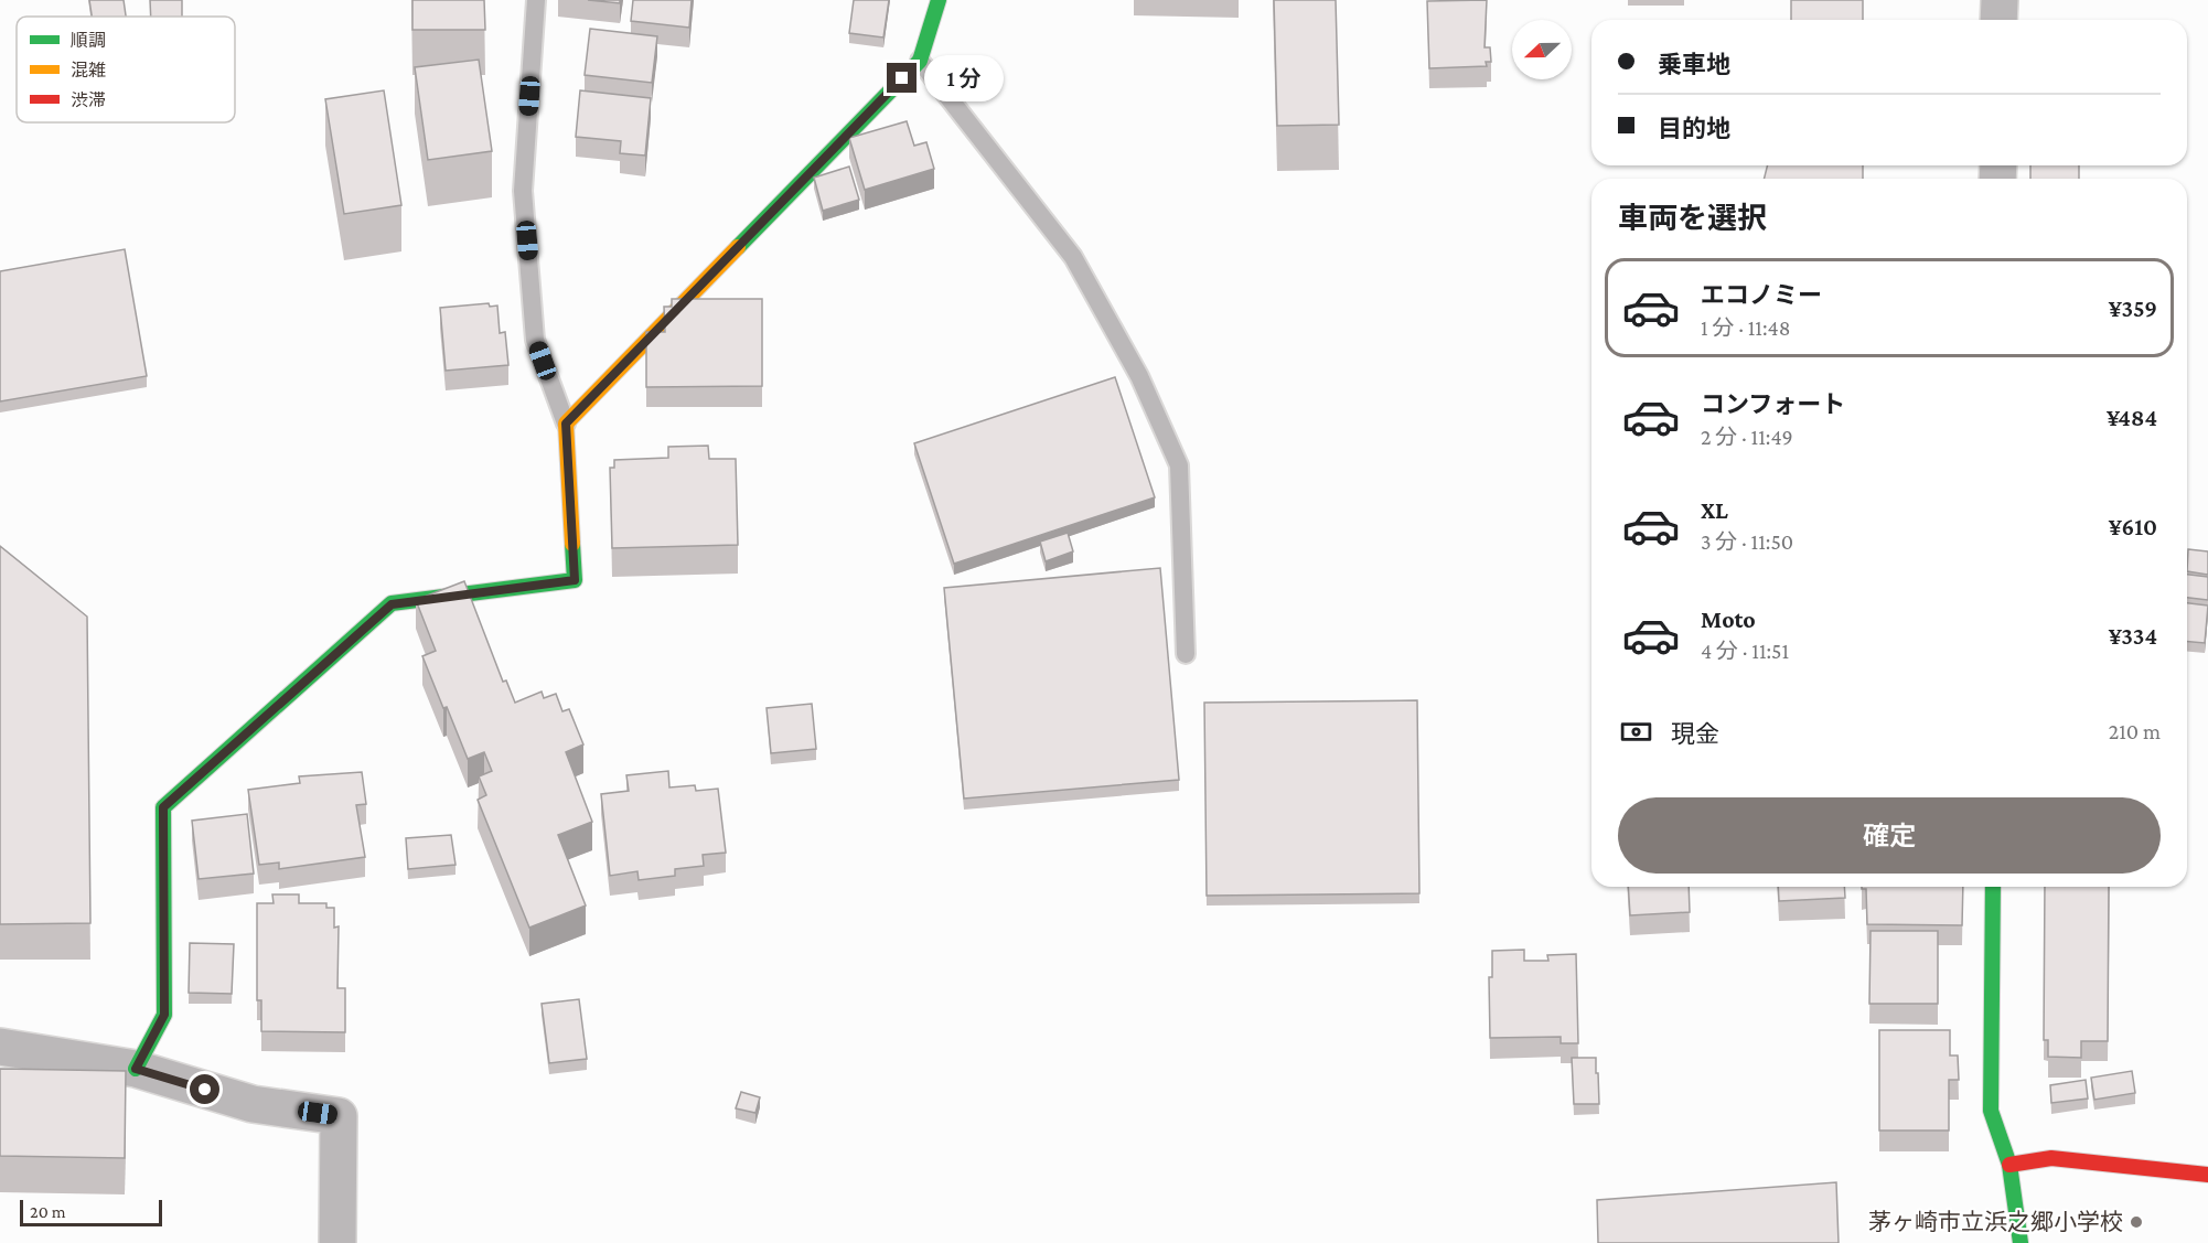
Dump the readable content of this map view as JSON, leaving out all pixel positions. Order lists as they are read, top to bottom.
{
  "places": ["茅ヶ崎市立浜之郷小学校"],
  "legend": ["順調", "混雑", "渋滞"],
  "scale_bar": "20 m",
  "north": "left",
  "page": {
    "banner": ["乗車地", "目的地"],
    "bubble": "1 分",
    "heading": "車両を選択",
    "list": [
      {
        "name": "エコノミー",
        "note": "1 分 · 11:48",
        "value": "¥359"
      },
      {
        "name": "コンフォート",
        "note": "2 分 · 11:49",
        "value": "¥484"
      },
      {
        "name": "XL",
        "note": "3 分 · 11:50",
        "value": "¥610"
      },
      {
        "name": "Moto",
        "note": "4 分 · 11:51",
        "value": "¥334"
      }
    ],
    "pay": ["現金", "210 m"],
    "buttons": "確定",
    "scale": "20 m"
  }
}
